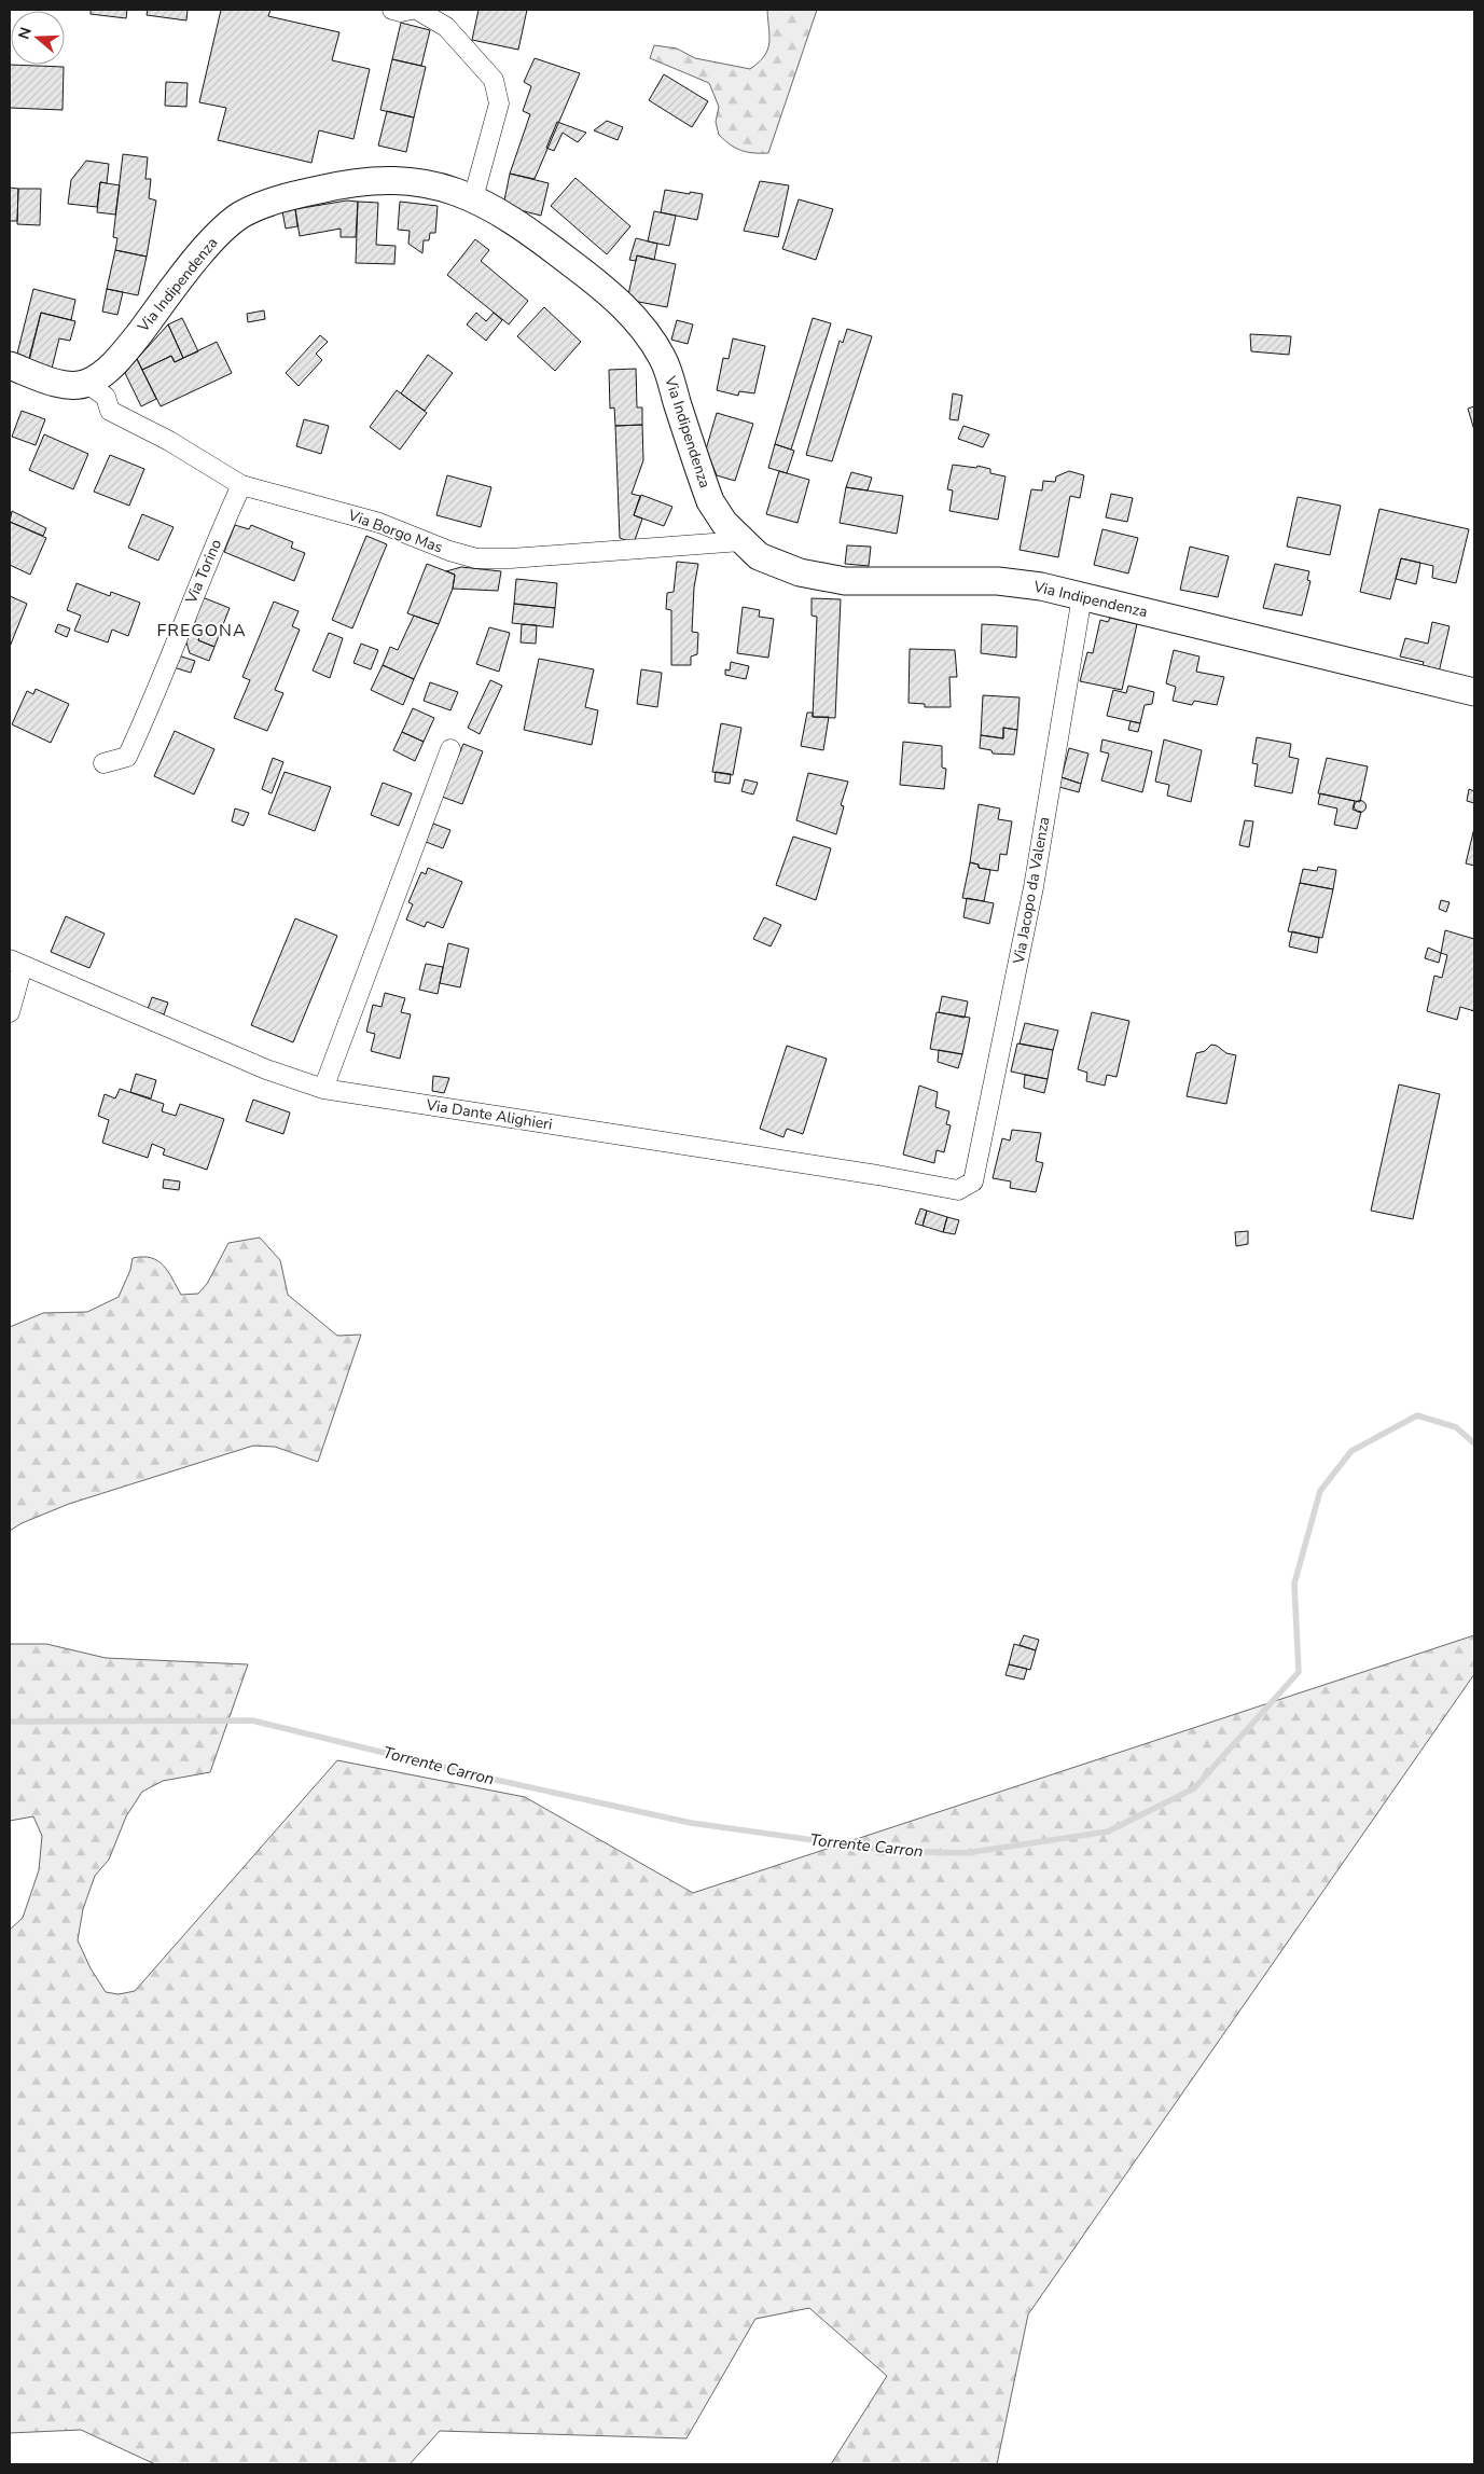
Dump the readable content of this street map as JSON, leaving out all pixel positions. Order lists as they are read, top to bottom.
{
  "streets": {
    "main road": ["Via Indipendenza"],
    "street": [
      "Via Borgo Mas",
      "Via Torino",
      "Via Jacopo da Valenza",
      "Via Dante Alighieri"
    ]
  },
  "crossings": [
    ["Via Indipendenza", "Via Borgo Mas"],
    ["Via Indipendenza", "Via Jacopo da Valenza"],
    ["Via Borgo Mas", "Via Torino"],
    ["Via Jacopo da Valenza", "Via Dante Alighieri"]
  ],
  "districts": ["FREGONA"],
  "water": ["Torrente Carron"],
  "north": "left"
}
